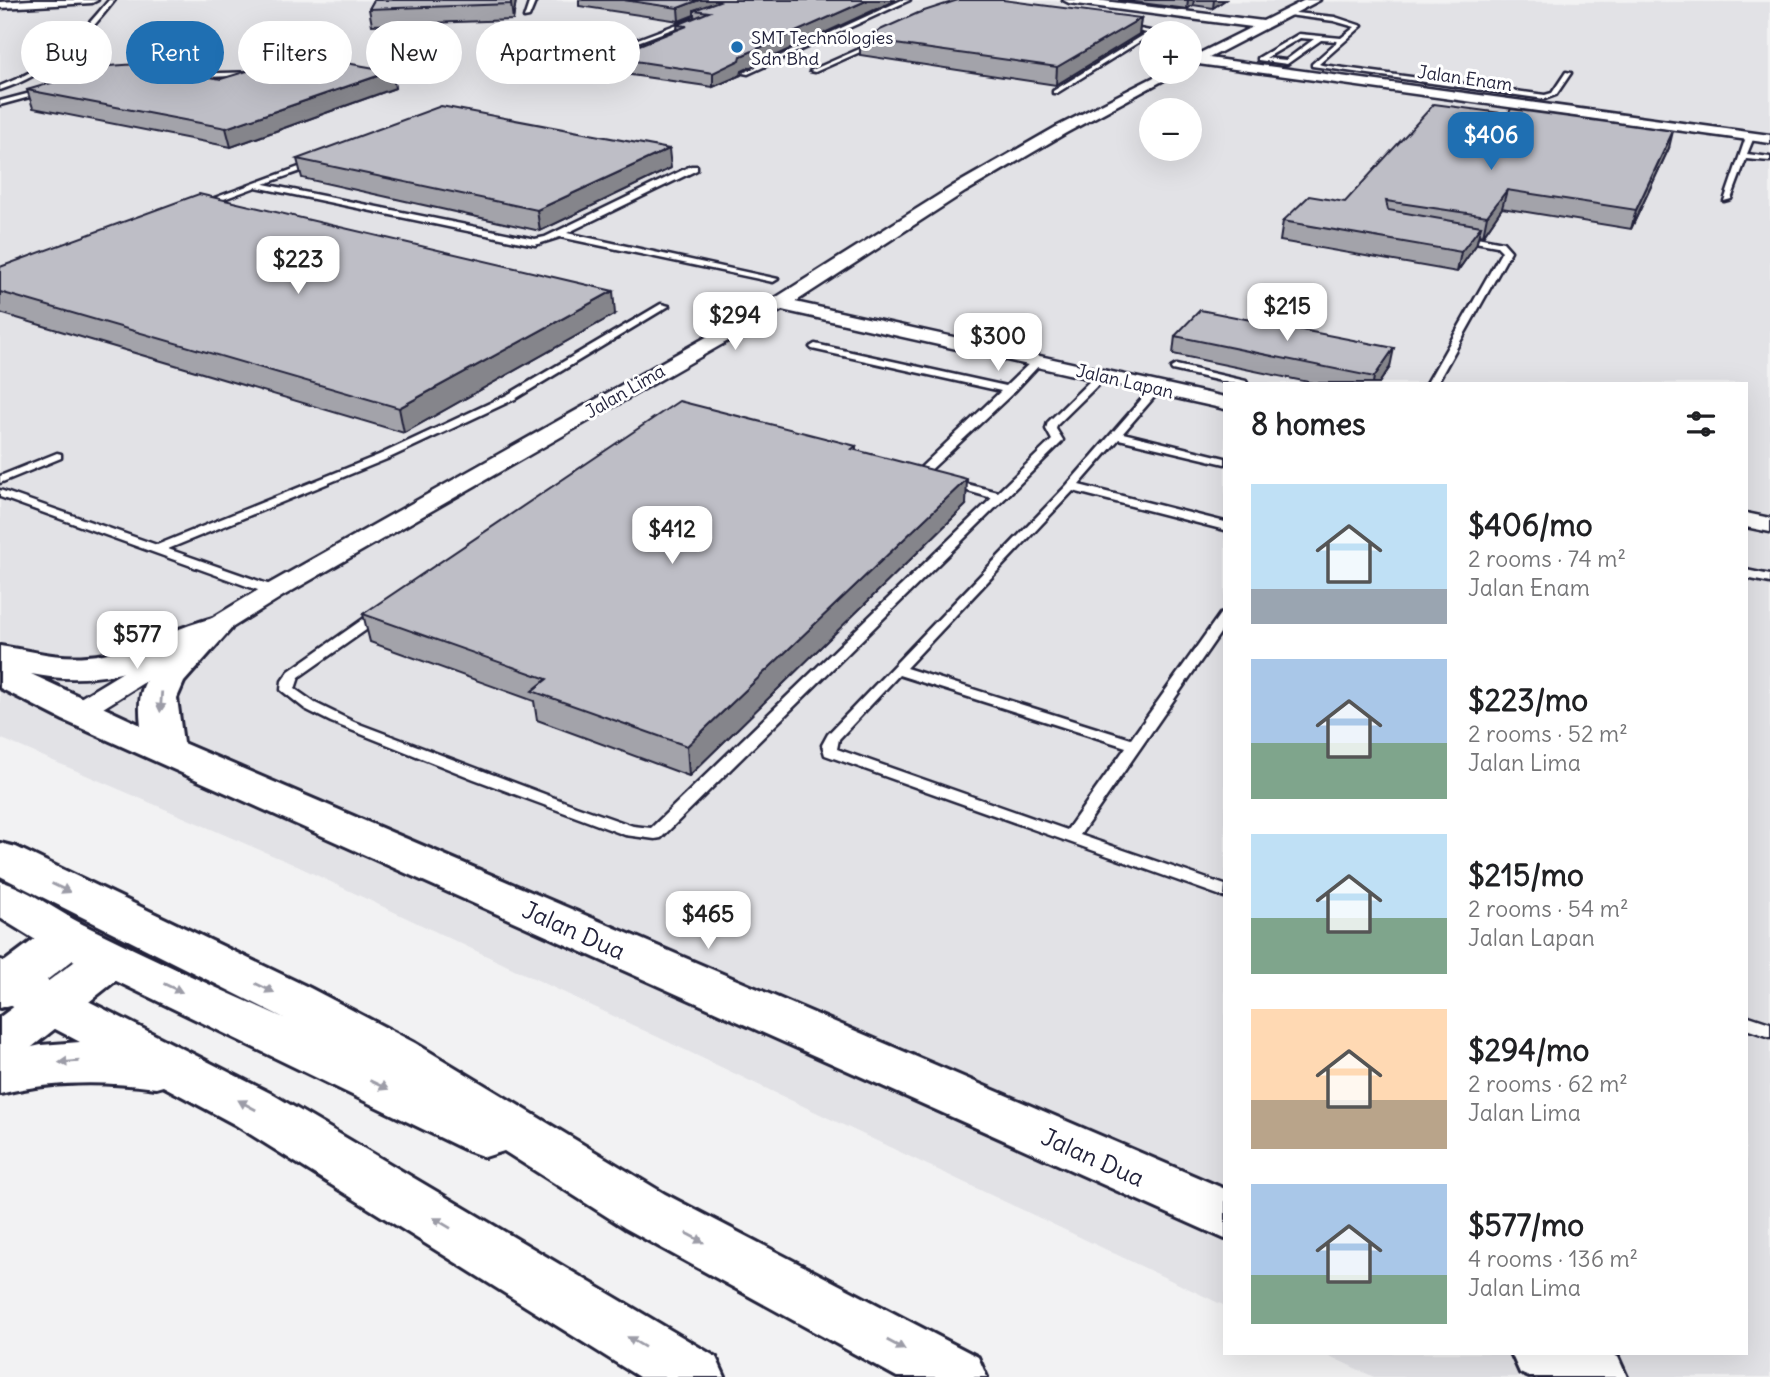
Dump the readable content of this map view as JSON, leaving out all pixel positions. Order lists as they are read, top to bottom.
{
  "streets": {
    "main road": ["Jalan Dua"],
    "street": ["Jalan Enam", "Jalan Lapan", "Jalan Lima"]
  },
  "crossings": [
    ["Jalan Lapan", "Jalan Lima"],
    ["Jalan Lima", "Jalan Dua"]
  ],
  "places": ["SMT Technologies Sdn Bhd"],
  "page": {
    "map_buttons": ["+", "−"],
    "chip": [
      "Buy",
      "Rent",
      "Filters",
      "New",
      "Apartment"
    ],
    "price": [
      "$406",
      "$223",
      "$215",
      "$294",
      "$300",
      "$412",
      "$577",
      "$465"
    ],
    "heading": "8 homes",
    "list": [
      {
        "name": "$406/mo",
        "note": "2 rooms · 74 m² · Jalan Enam"
      },
      {
        "name": "$223/mo",
        "note": "2 rooms · 52 m² · Jalan Lima"
      },
      {
        "name": "$215/mo",
        "note": "2 rooms · 54 m² · Jalan Lapan"
      },
      {
        "name": "$294/mo",
        "note": "2 rooms · 62 m² · Jalan Lima"
      },
      {
        "name": "$577/mo",
        "note": "4 rooms · 136 m² · Jalan Lima"
      }
    ]
  }
}
